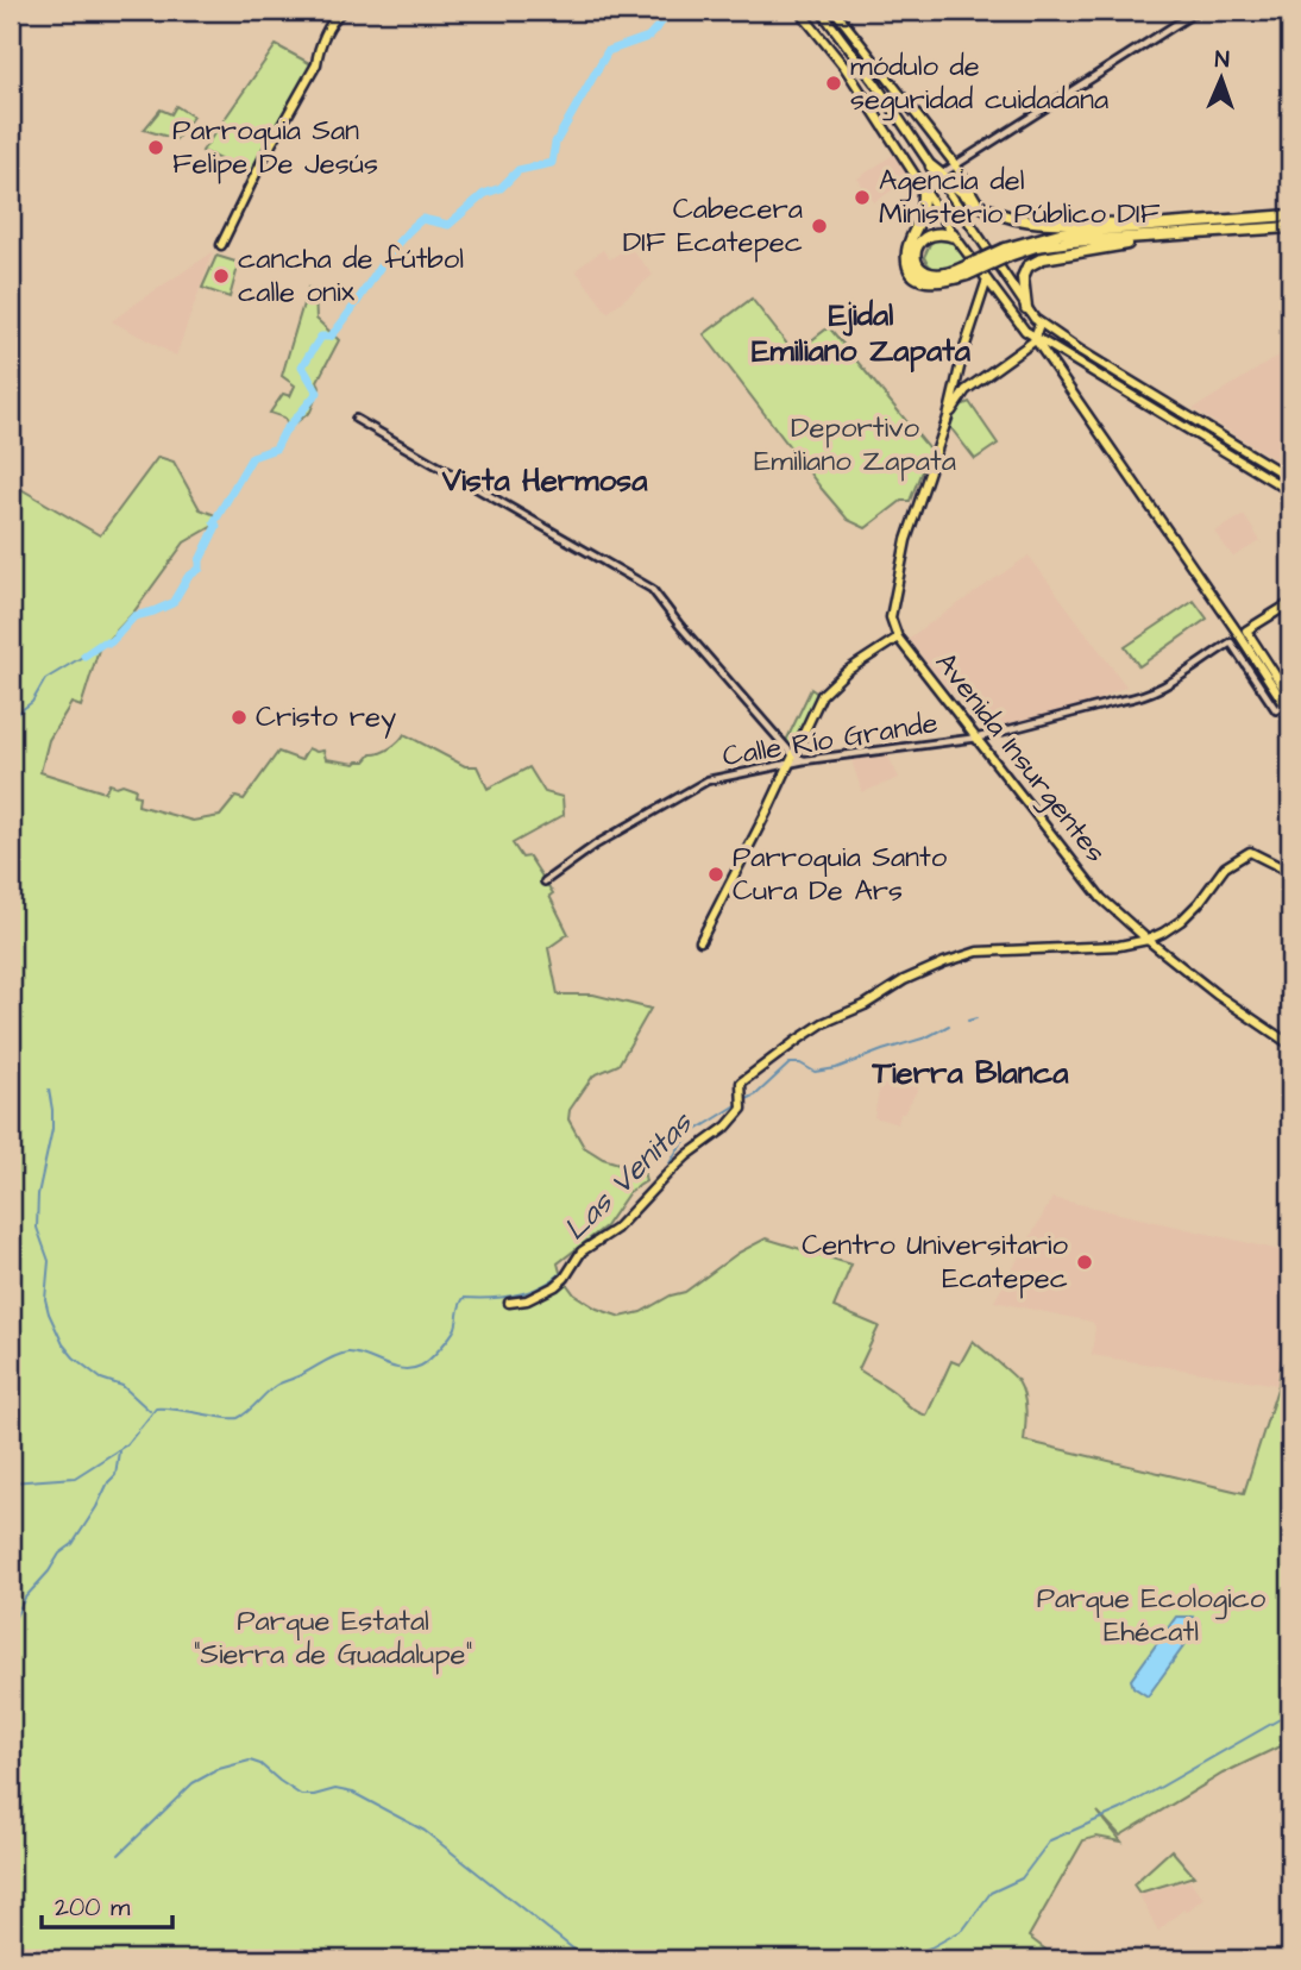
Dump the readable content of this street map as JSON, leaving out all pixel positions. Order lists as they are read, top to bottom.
{
  "streets": {
    "main road": ["Avenida Insurgentes"],
    "street": ["Calle Río Grande"]
  },
  "crossings": [
    ["Calle Río Grande", "Avenida Insurgentes"]
  ],
  "districts": ["Ejidal Emiliano Zapata", "Vista Hermosa", "Tierra Blanca"],
  "water": ["Las Venitas"],
  "parks": ["Deportivo Emiliano Zapata", "Parque Ecologico Ehécatl", "Parque Estatal \"Sierra de Guadalupe\""],
  "places": [
    "módulo de seguridad cuidadana",
    "Parroquia San Felipe De Jesús",
    "Agencia del Ministerio Público DIF",
    "Cabecera DIF Ecatepec",
    "cancha de fútbol calle onix",
    "Cristo rey",
    "Parroquia Santo Cura De Ars",
    "Centro Universitario Ecatepec"
  ],
  "scale_bar": "200 m",
  "north": "top"
}
